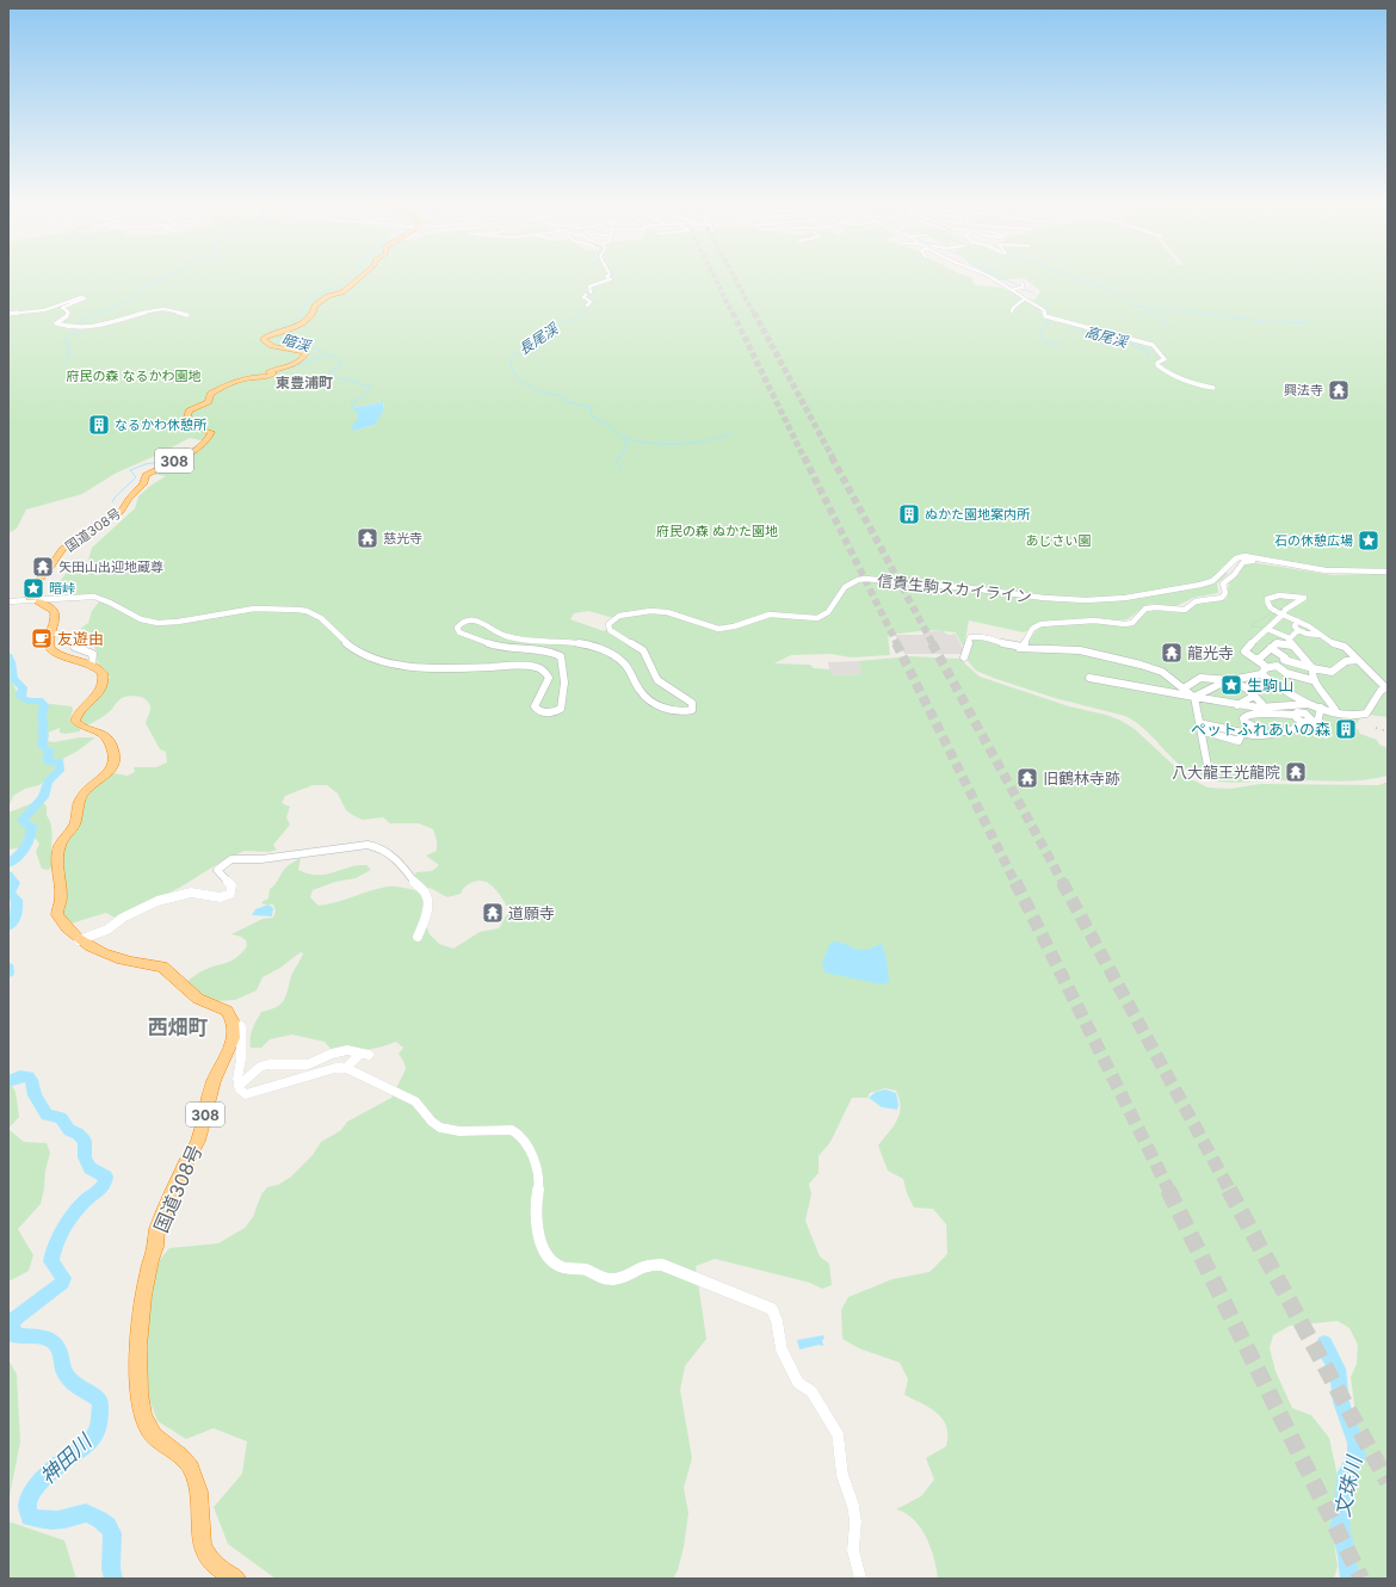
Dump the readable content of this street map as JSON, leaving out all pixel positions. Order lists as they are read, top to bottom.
{
  "streets": {
    "highway": ["308", "国道308号"],
    "street": ["信貴生駒スカイライン"]
  },
  "districts": ["東豊浦町", "西畑町"],
  "water": [
    "高尾渓",
    "長尾渓",
    "暗渓",
    "神田川",
    "文珠川"
  ],
  "parks": ["府民の森 なるかわ園地", "府民の森 ぬかた園地", "あじさい園"],
  "places": {
    "temple": [
      "興法寺",
      "慈光寺",
      "矢田山出迎地蔵尊",
      "龍光寺",
      "八大龍王光龍院",
      "旧鶴林寺跡",
      "道願寺"
    ],
    "building": ["なるかわ休憩所", "ぬかた園地案内所", "ペットふれあいの森"],
    "place": ["石の休憩広場", "暗峠", "生駒山"],
    "cafe": ["友遊由"]
  }
}
